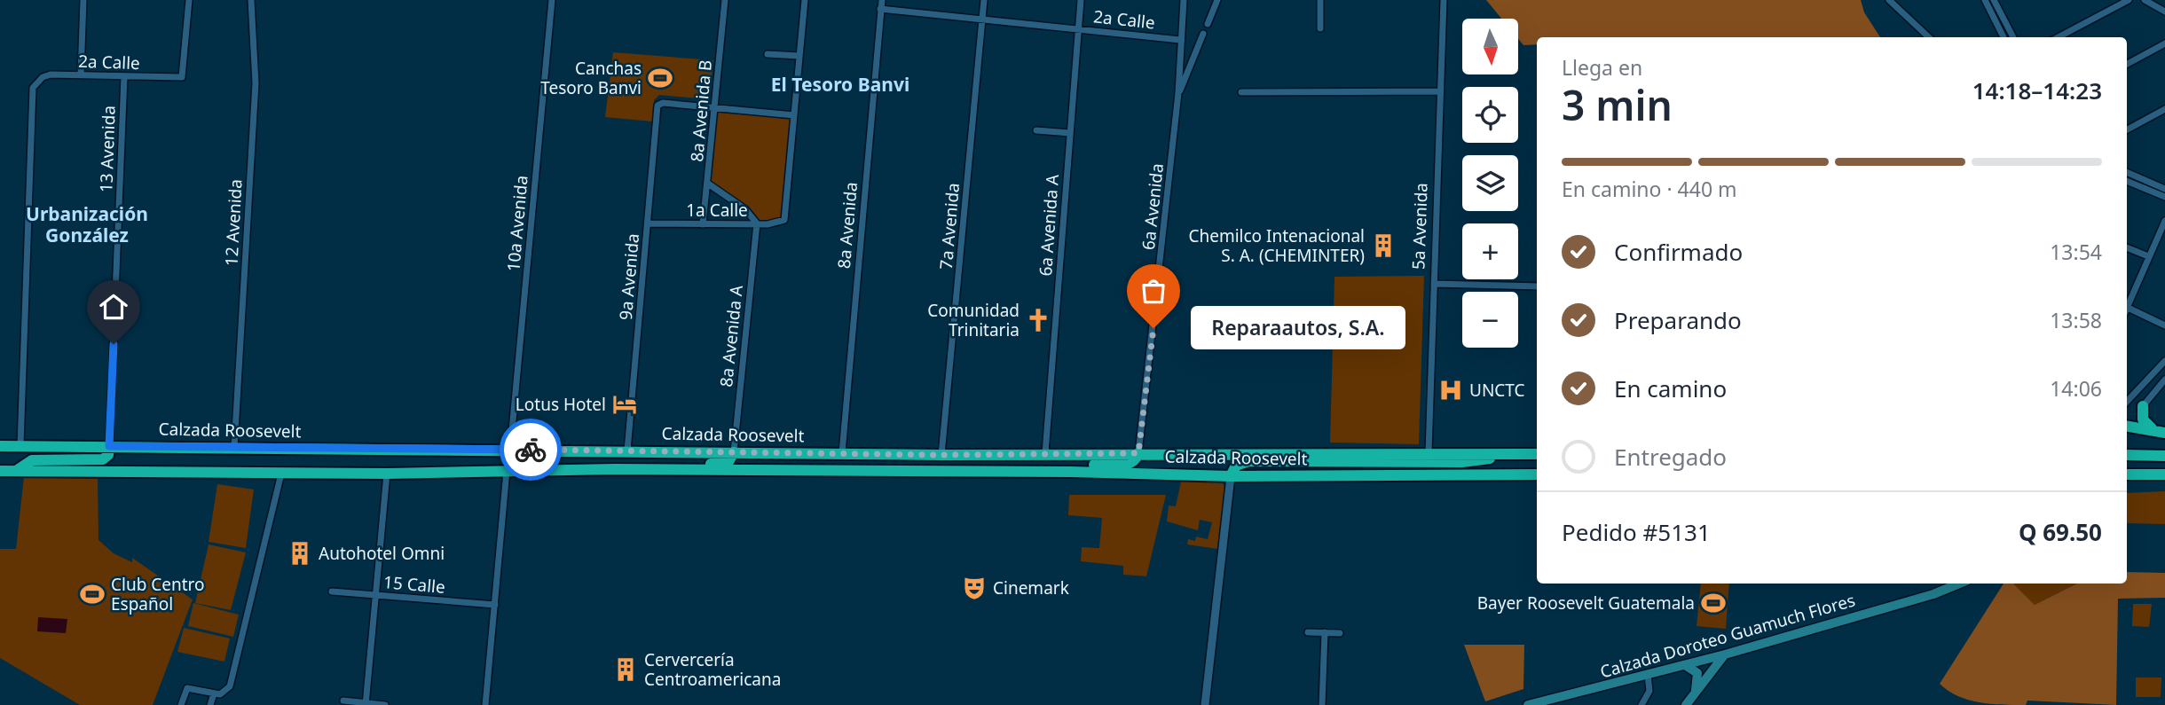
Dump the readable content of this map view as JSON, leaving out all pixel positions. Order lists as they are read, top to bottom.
{
  "streets": {
    "highway": ["Calzada Roosevelt"],
    "main road": ["Calzada Doroteo Guamuch Flores"],
    "street": [
      "2a Calle",
      "8a Avenida B",
      "13 Avenida",
      "6a Avenida",
      "1a Calle",
      "12 Avenida",
      "10a Avenida",
      "8a Avenida",
      "6a Avenida A",
      "7a Avenida",
      "5a Avenida",
      "9a Avenida",
      "8a Avenida A",
      "15 Calle"
    ]
  },
  "crossings": [
    ["2a Calle", "13 Avenida"],
    ["2a Calle", "6a Avenida"],
    ["2a Calle", "8a Avenida"],
    ["2a Calle", "6a Avenida A"],
    ["2a Calle", "7a Avenida"],
    ["2a Calle", "Calzada Roosevelt"],
    ["8a Avenida B", "1a Calle"],
    ["8a Avenida B", "9a Avenida"],
    ["13 Avenida", "Calzada Roosevelt"],
    ["6a Avenida", "Calzada Roosevelt"],
    ["1a Calle", "9a Avenida"],
    ["1a Calle", "8a Avenida A"],
    ["12 Avenida", "Calzada Roosevelt"],
    ["10a Avenida", "Calzada Roosevelt"],
    ["8a Avenida", "Calzada Roosevelt"],
    ["6a Avenida A", "Calzada Roosevelt"],
    ["7a Avenida", "Calzada Roosevelt"],
    ["5a Avenida", "Calzada Roosevelt"],
    ["9a Avenida", "Calzada Roosevelt"],
    ["8a Avenida A", "Calzada Roosevelt"]
  ],
  "districts": ["El Tesoro Banvi", "Urbanización González"],
  "places": {
    "sports": ["Canchas Tesoro Banvi", "Club Centro Español", "Bayer Roosevelt Guatemala"],
    "building": ["Chemilco Intenacional S. A. (CHEMINTER)", "Autohotel Omni", "Cervercería Centroamericana"],
    "church": ["Comunidad Trinitaria"],
    "other": ["Reparaautos, S.A."],
    "hospital": ["UNCTC"],
    "hotel": ["Lotus Hotel"],
    "theatre": ["Cinemark"]
  },
  "north": "bottom",
  "page": {
    "map_buttons": ["+", "−"],
    "heading": ["3 min", "Llega en", "14:18–14:23"],
    "panel": ["Pedido #5131", "Q 69.50"],
    "bar": "En camino · 440 m",
    "list": [
      ["Confirmado", "13:54"],
      ["Preparando", "13:58"],
      ["En camino", "14:06"],
      "Entregado"
    ],
    "bubble": "Reparaautos, S.A."
  }
}
